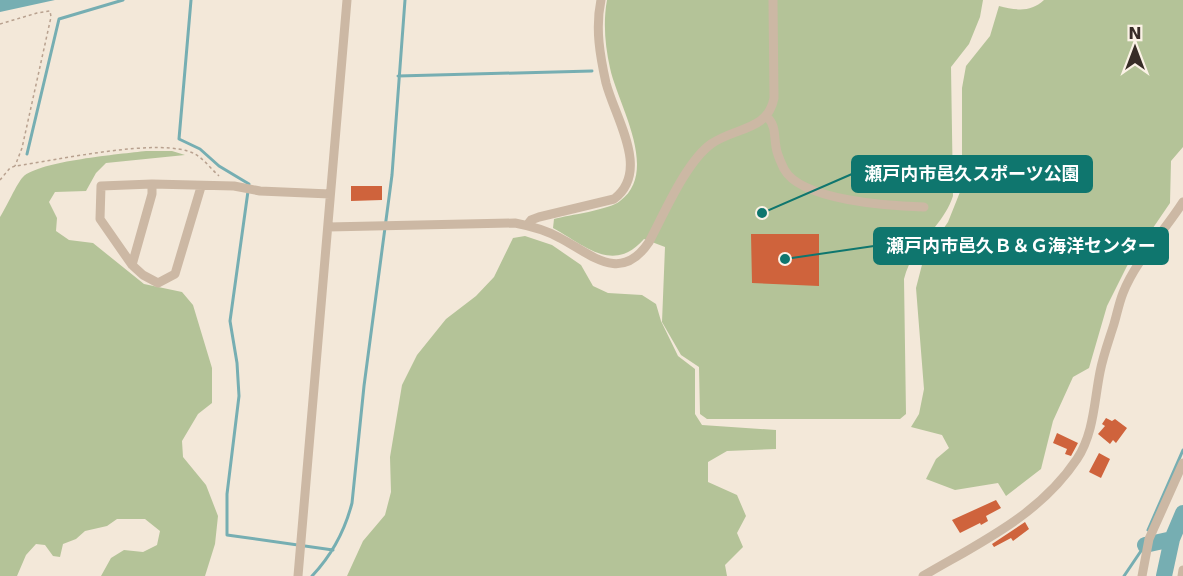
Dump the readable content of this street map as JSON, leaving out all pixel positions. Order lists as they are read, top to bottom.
{
  "places": ["瀬戸内市邑久スポーツ公園", "瀬戸内市邑久Ｂ＆Ｇ海洋センター"],
  "north": "top"
}
